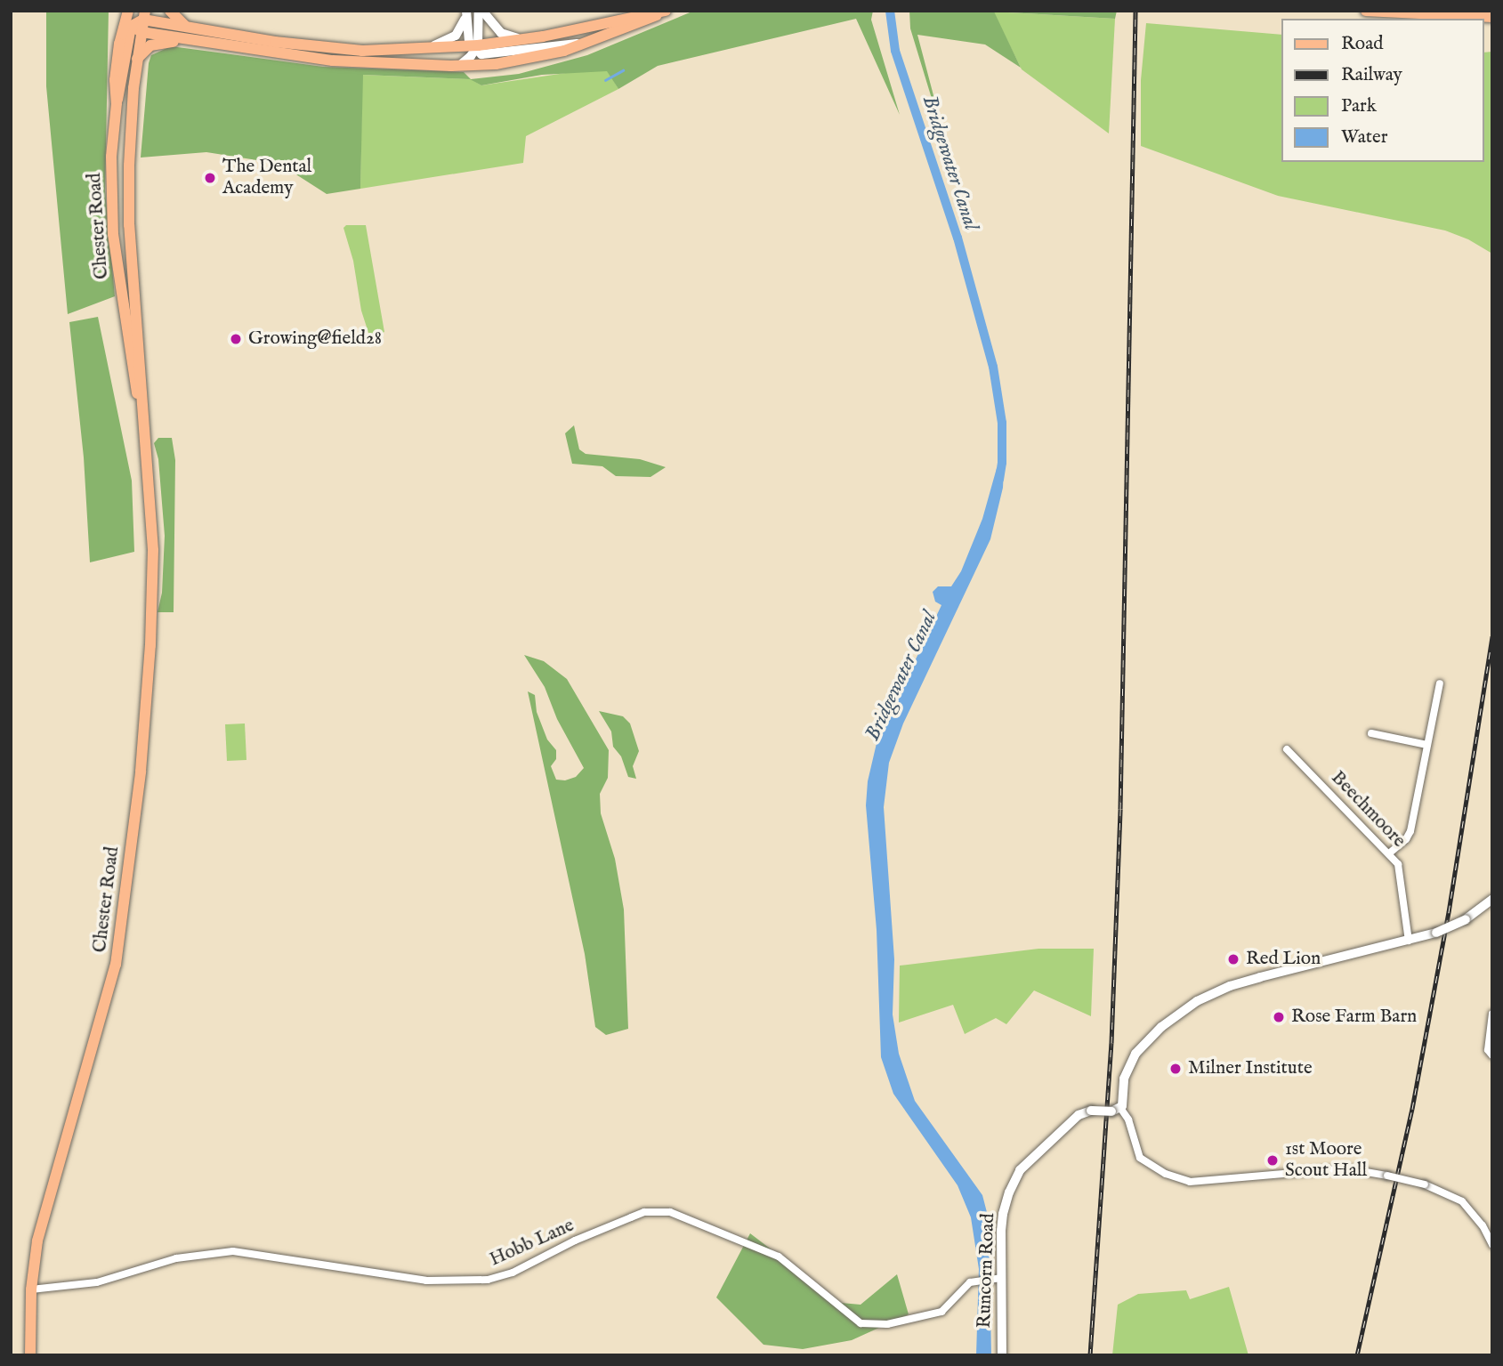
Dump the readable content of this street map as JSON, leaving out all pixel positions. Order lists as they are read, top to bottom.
{
  "streets": {
    "main road": ["Chester Road"],
    "street": ["Beechmoore", "Hobb Lane", "Runcorn Road"]
  },
  "crossings": [
    ["Chester Road", "Hobb Lane"],
    ["Hobb Lane", "Runcorn Road"]
  ],
  "water": ["Bridgewater Canal"],
  "places": [
    "The Dental Academy",
    "Growing@field28",
    "Red Lion",
    "Rose Farm Barn",
    "Milner Institute",
    "1st Moore Scout Hall"
  ],
  "legend": [
    "Road",
    "Railway",
    "Park",
    "Water"
  ]
}
